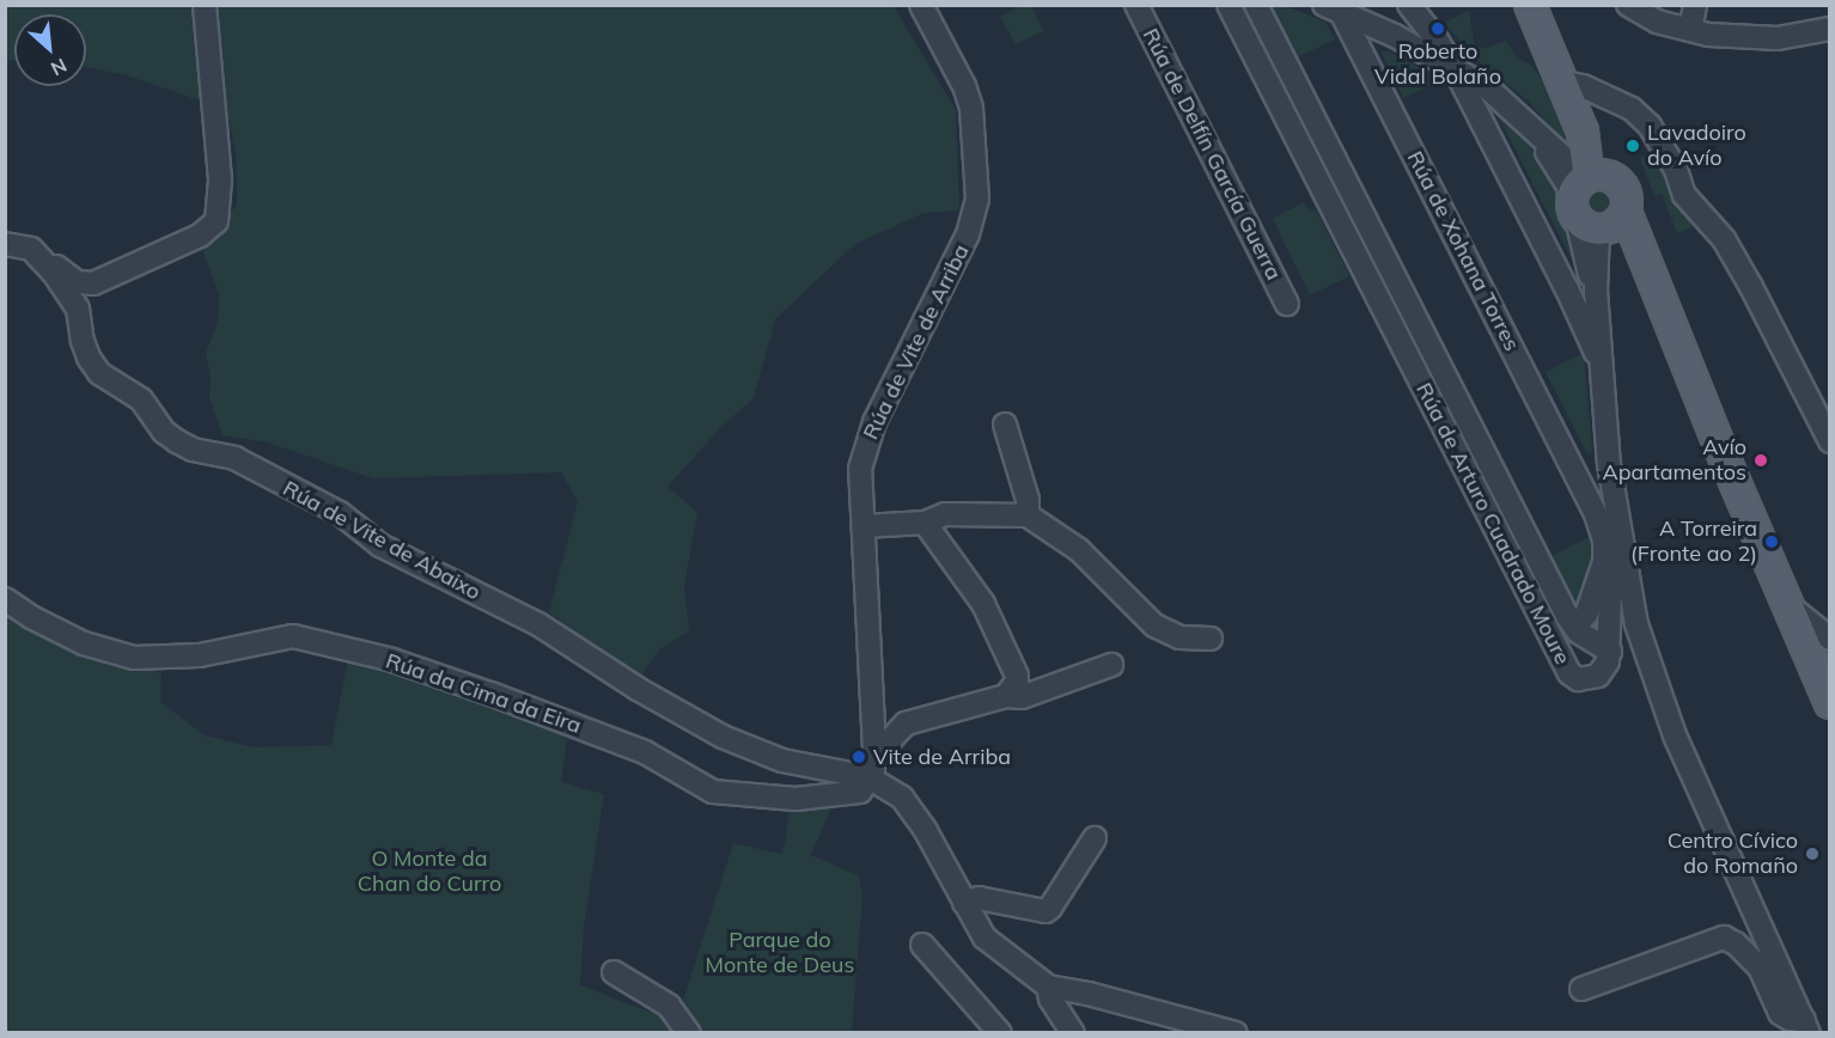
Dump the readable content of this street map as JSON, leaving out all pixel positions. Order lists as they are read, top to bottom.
{
  "streets": {
    "street": [
      "Rúa de Delfín García Guerra",
      "Rúa de Xohana Torres",
      "Rúa de Vite de Arriba",
      "Rúa de Arturo Cuadrado Moure",
      "Rúa de Vite de Abaixo",
      "Rúa da Cima da Eira"
    ]
  },
  "crossings": [
    ["Rúa de Xohana Torres", "Rúa de Arturo Cuadrado Moure"],
    ["Rúa de Vite de Arriba", "Rúa de Vite de Abaixo"],
    ["Rúa de Vite de Arriba", "Rúa da Cima da Eira"],
    ["Rúa de Vite de Abaixo", "Rúa da Cima da Eira"]
  ],
  "parks": ["O Monte da Chan do Curro", "Parque do Monte de Deus"],
  "places": [
    "Roberto Vidal Bolaño",
    "Lavadoiro do Avío",
    "Avío Apartamentos",
    "A Torreira (Fronte ao 2)",
    "Vite de Arriba",
    "Centro Cívico do Romaño"
  ],
  "north": "bottom right"
}
